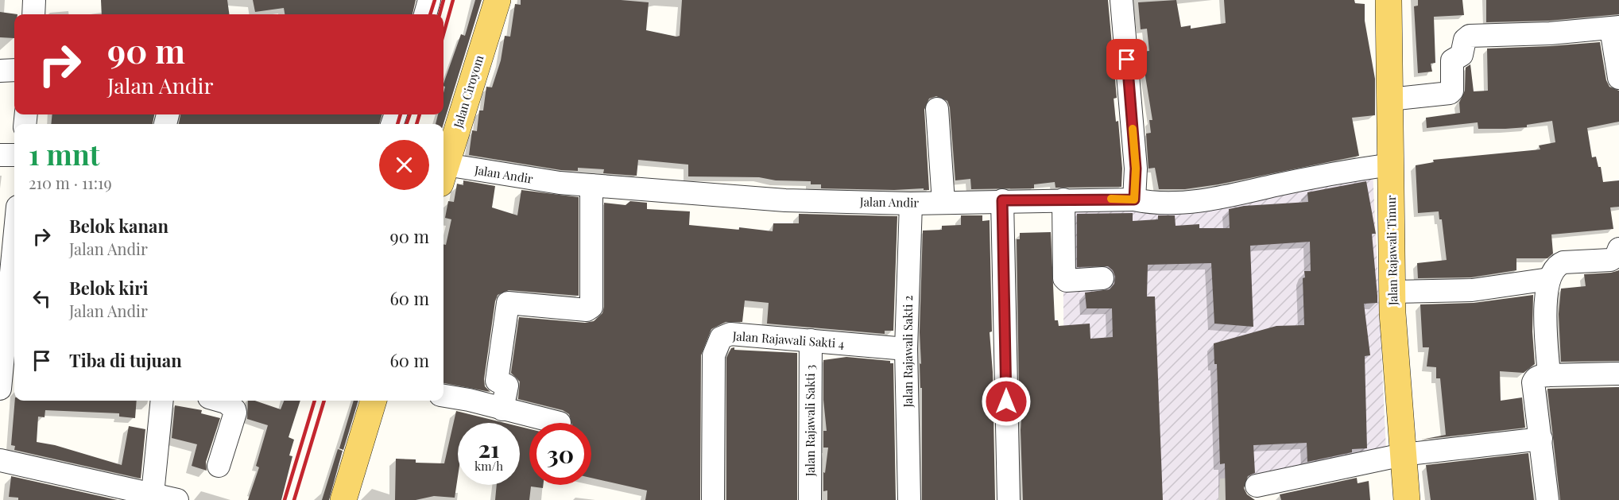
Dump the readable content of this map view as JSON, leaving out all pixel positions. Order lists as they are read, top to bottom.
{
  "streets": {
    "main road": ["Jalan Ciroyom", "Jalan Rajawali Timur"],
    "street": [
      "Jalan Andir",
      "Jalan Rajawali Sakti 4",
      "Jalan Rajawali Sakti 2",
      "Jalan Rajawali Sakti 3"
    ]
  },
  "crossings": [
    ["Jalan Andir", "Jalan Rajawali Timur"],
    ["Jalan Andir", "Jalan Rajawali Sakti 2"],
    ["Jalan Rajawali Sakti 4", "Jalan Rajawali Sakti 2"],
    ["Jalan Rajawali Sakti 4", "Jalan Rajawali Sakti 3"]
  ],
  "page": {
    "turn": ["90 m", "Jalan Andir"],
    "heading": ["1 mnt", "210 m · 11:19"],
    "list": [
      {
        "name": "Belok kanan",
        "note": "Jalan Andir",
        "value": "90 m"
      },
      {
        "name": "Belok kiri",
        "note": "Jalan Andir",
        "value": "60 m"
      },
      {
        "name": "Tiba di tujuan",
        "value": "60 m"
      }
    ],
    "speed": "21 km/h",
    "limit": "30"
  }
}
